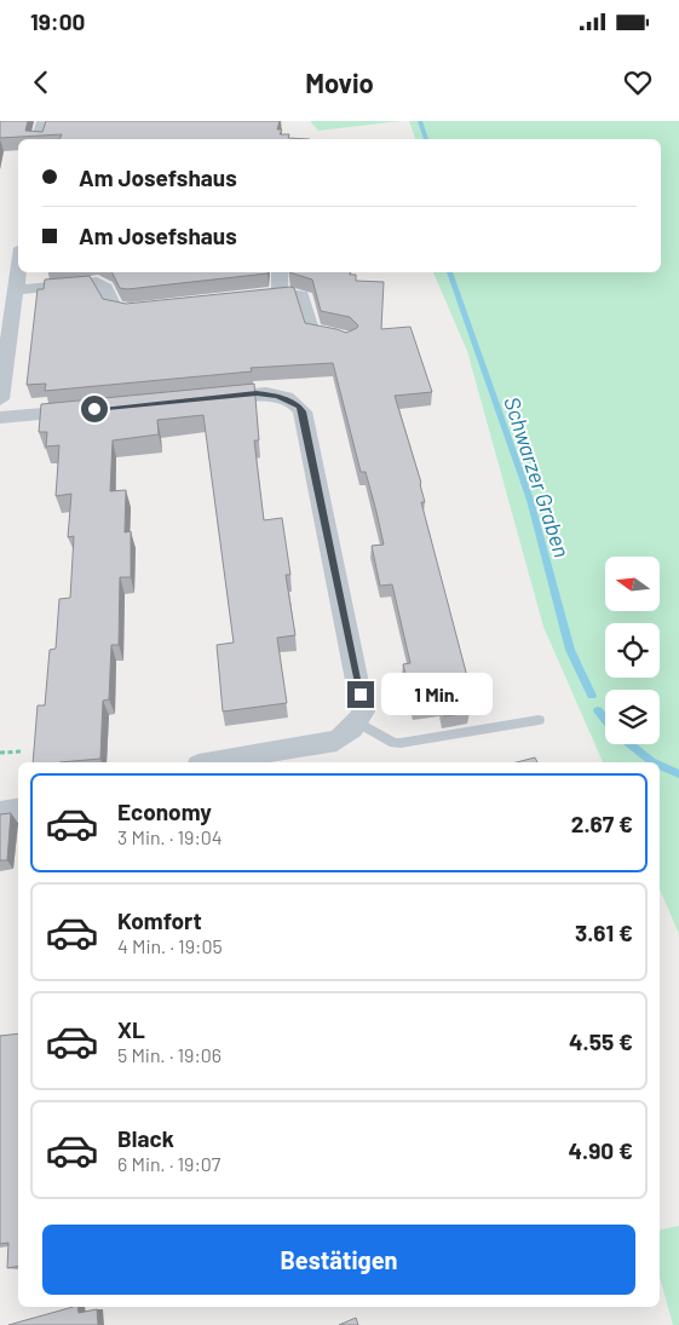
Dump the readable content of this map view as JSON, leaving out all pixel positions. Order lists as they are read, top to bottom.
{
  "water": ["Schwarzer Graben"],
  "north": "left",
  "page": {
    "status": "19:00",
    "header": "Movio",
    "banner": ["Am Josefshaus", "Am Josefshaus"],
    "bubble": "1 Min.",
    "list": [
      {
        "name": "Economy",
        "note": "3 Min. · 19:04",
        "value": "2.67 €"
      },
      {
        "name": "Komfort",
        "note": "4 Min. · 19:05",
        "value": "3.61 €"
      },
      {
        "name": "XL",
        "note": "5 Min. · 19:06",
        "value": "4.55 €"
      },
      {
        "name": "Black",
        "note": "6 Min. · 19:07",
        "value": "4.90 €"
      }
    ],
    "buttons": "Bestätigen"
  }
}
